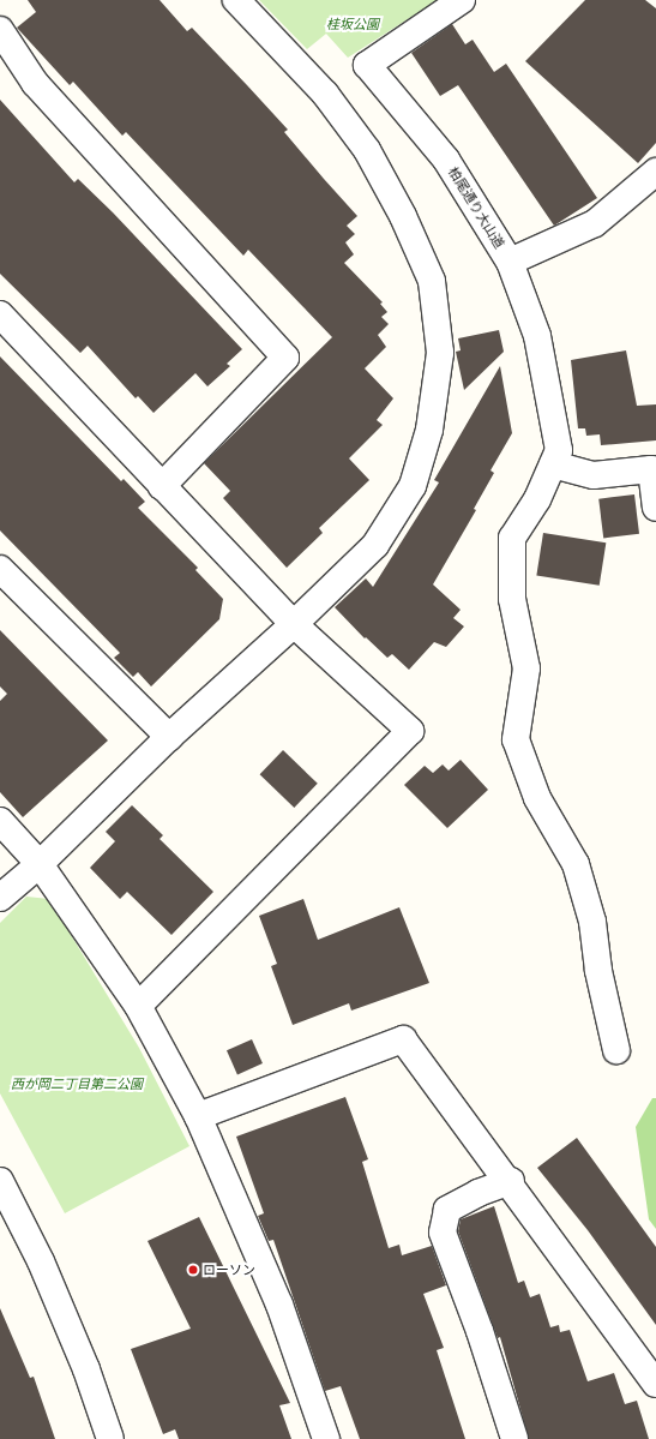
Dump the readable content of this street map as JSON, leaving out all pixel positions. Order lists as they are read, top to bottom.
{
  "streets": {
    "street": ["柏尾通り大山道"]
  },
  "parks": ["桂坂公園", "西が岡二丁目第二公園"],
  "places": ["ローソン"]
}
